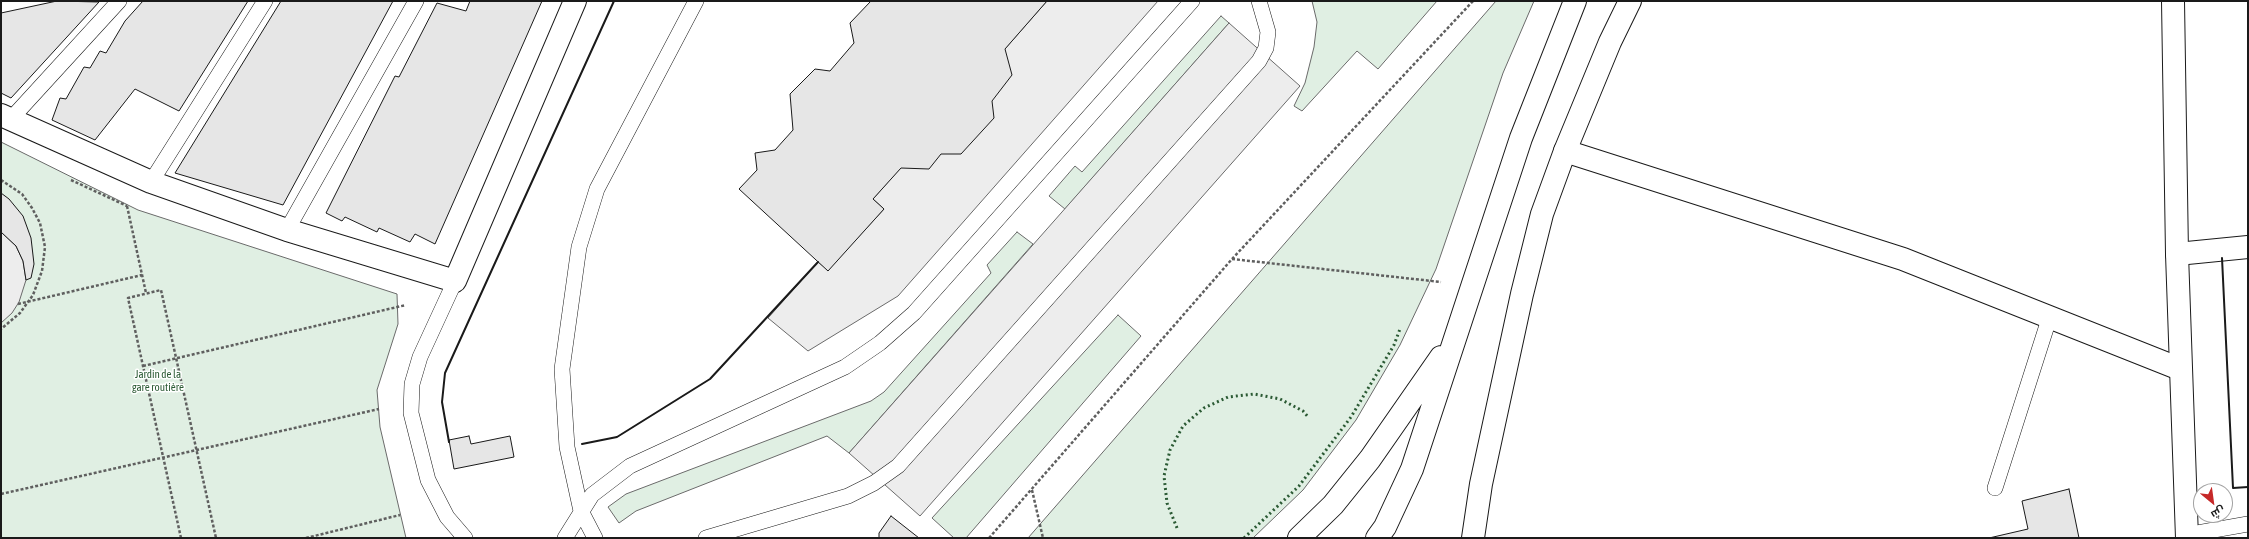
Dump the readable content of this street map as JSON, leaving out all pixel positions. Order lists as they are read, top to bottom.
{
  "parks": ["Jardin de la gare routière"],
  "north": "bottom right"
}
